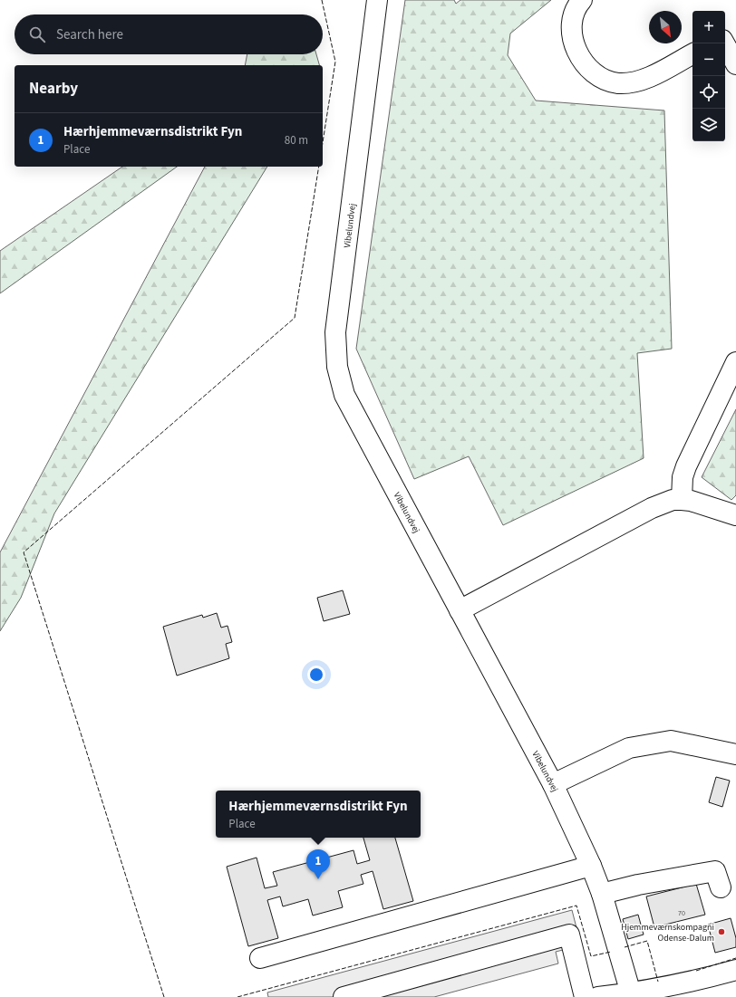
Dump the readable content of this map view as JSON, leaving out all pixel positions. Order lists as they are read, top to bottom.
{
  "streets": {
    "street": ["Vibelundvej"]
  },
  "places": ["Hjemmeværnskompagni Odense-Dalum"],
  "house_numbers": ["70"],
  "north": "bottom right",
  "page": {
    "map_buttons": ["+", "−"],
    "search": "Search here",
    "heading": "Nearby",
    "list": [
      {
        "mark": "1",
        "name": "Hærhjemmeværnsdistrikt Fyn",
        "note": "Place",
        "value": "80 m"
      }
    ],
    "popup": ["Hærhjemmeværnsdistrikt Fyn", "Place"],
    "pins": "1"
  }
}
